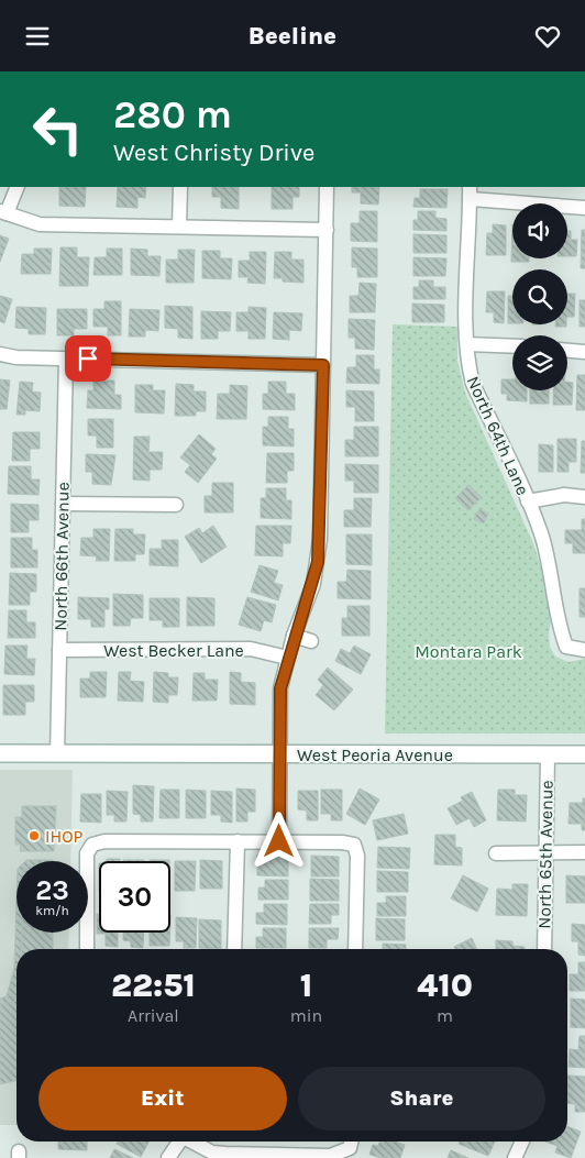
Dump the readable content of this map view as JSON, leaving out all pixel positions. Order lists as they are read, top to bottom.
{
  "streets": {
    "main road": ["West Peoria Avenue"],
    "street": [
      "North 64th Lane",
      "North 66th Avenue",
      "West Becker Lane",
      "North 65th Avenue"
    ]
  },
  "crossings": [
    ["North 66th Avenue", "West Becker Lane"],
    ["North 66th Avenue", "West Peoria Avenue"],
    ["West Peoria Avenue", "North 65th Avenue"]
  ],
  "parks": ["Montara Park"],
  "places": ["IHOP"],
  "page": {
    "header": "Beeline",
    "turn": ["280 m", "West Christy Drive"],
    "speed": "23 km/h",
    "limit": "30",
    "eta": [
      "22:51",
      "Arrival",
      "1",
      "min",
      "410",
      "m"
    ],
    "buttons": ["Exit", "Share"]
  }
}
